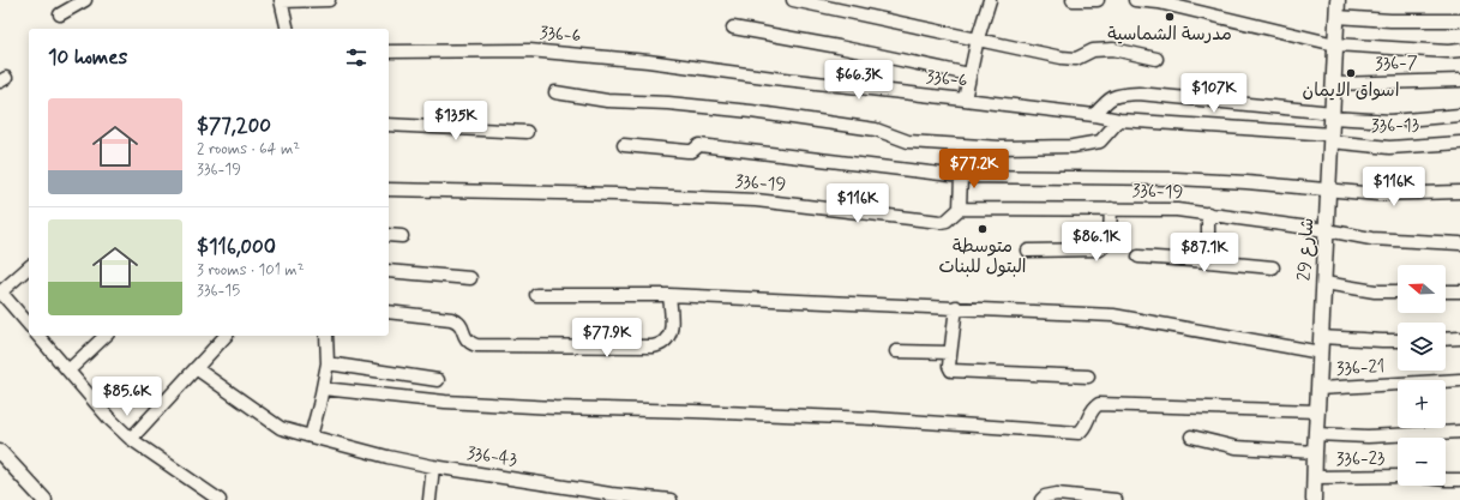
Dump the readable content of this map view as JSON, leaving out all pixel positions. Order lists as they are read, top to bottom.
{
  "streets": {
    "street": [
      "336-6",
      "336-7",
      "336-13",
      "336-19",
      "شارع 29",
      "336-21",
      "336-43",
      "336-23"
    ]
  },
  "crossings": [
    ["336-6", "336-13"],
    ["336-6", "شارع 29"],
    ["336-7", "شارع 29"],
    ["336-13", "شارع 29"],
    ["336-19", "شارع 29"],
    ["شارع 29", "336-21"],
    ["شارع 29", "336-23"]
  ],
  "places": ["مدرسة الشماسية", "اسواق الايمان", "متوسطة البتول للبنات"],
  "north": "left",
  "page": {
    "heading": "10 homes",
    "price": [
      "$66.3K",
      "$107K",
      "$135K",
      "$77.2K",
      "$116K",
      "$116K",
      "$86.1K",
      "$87.1K",
      "$77.9K",
      "$85.6K"
    ],
    "list": [
      {
        "name": "$77,200",
        "note": "2 rooms · 64 m² · 336-19"
      },
      {
        "name": "$116,000",
        "note": "3 rooms · 101 m² · 336-15"
      }
    ],
    "map_buttons": ["+", "−"]
  }
}
